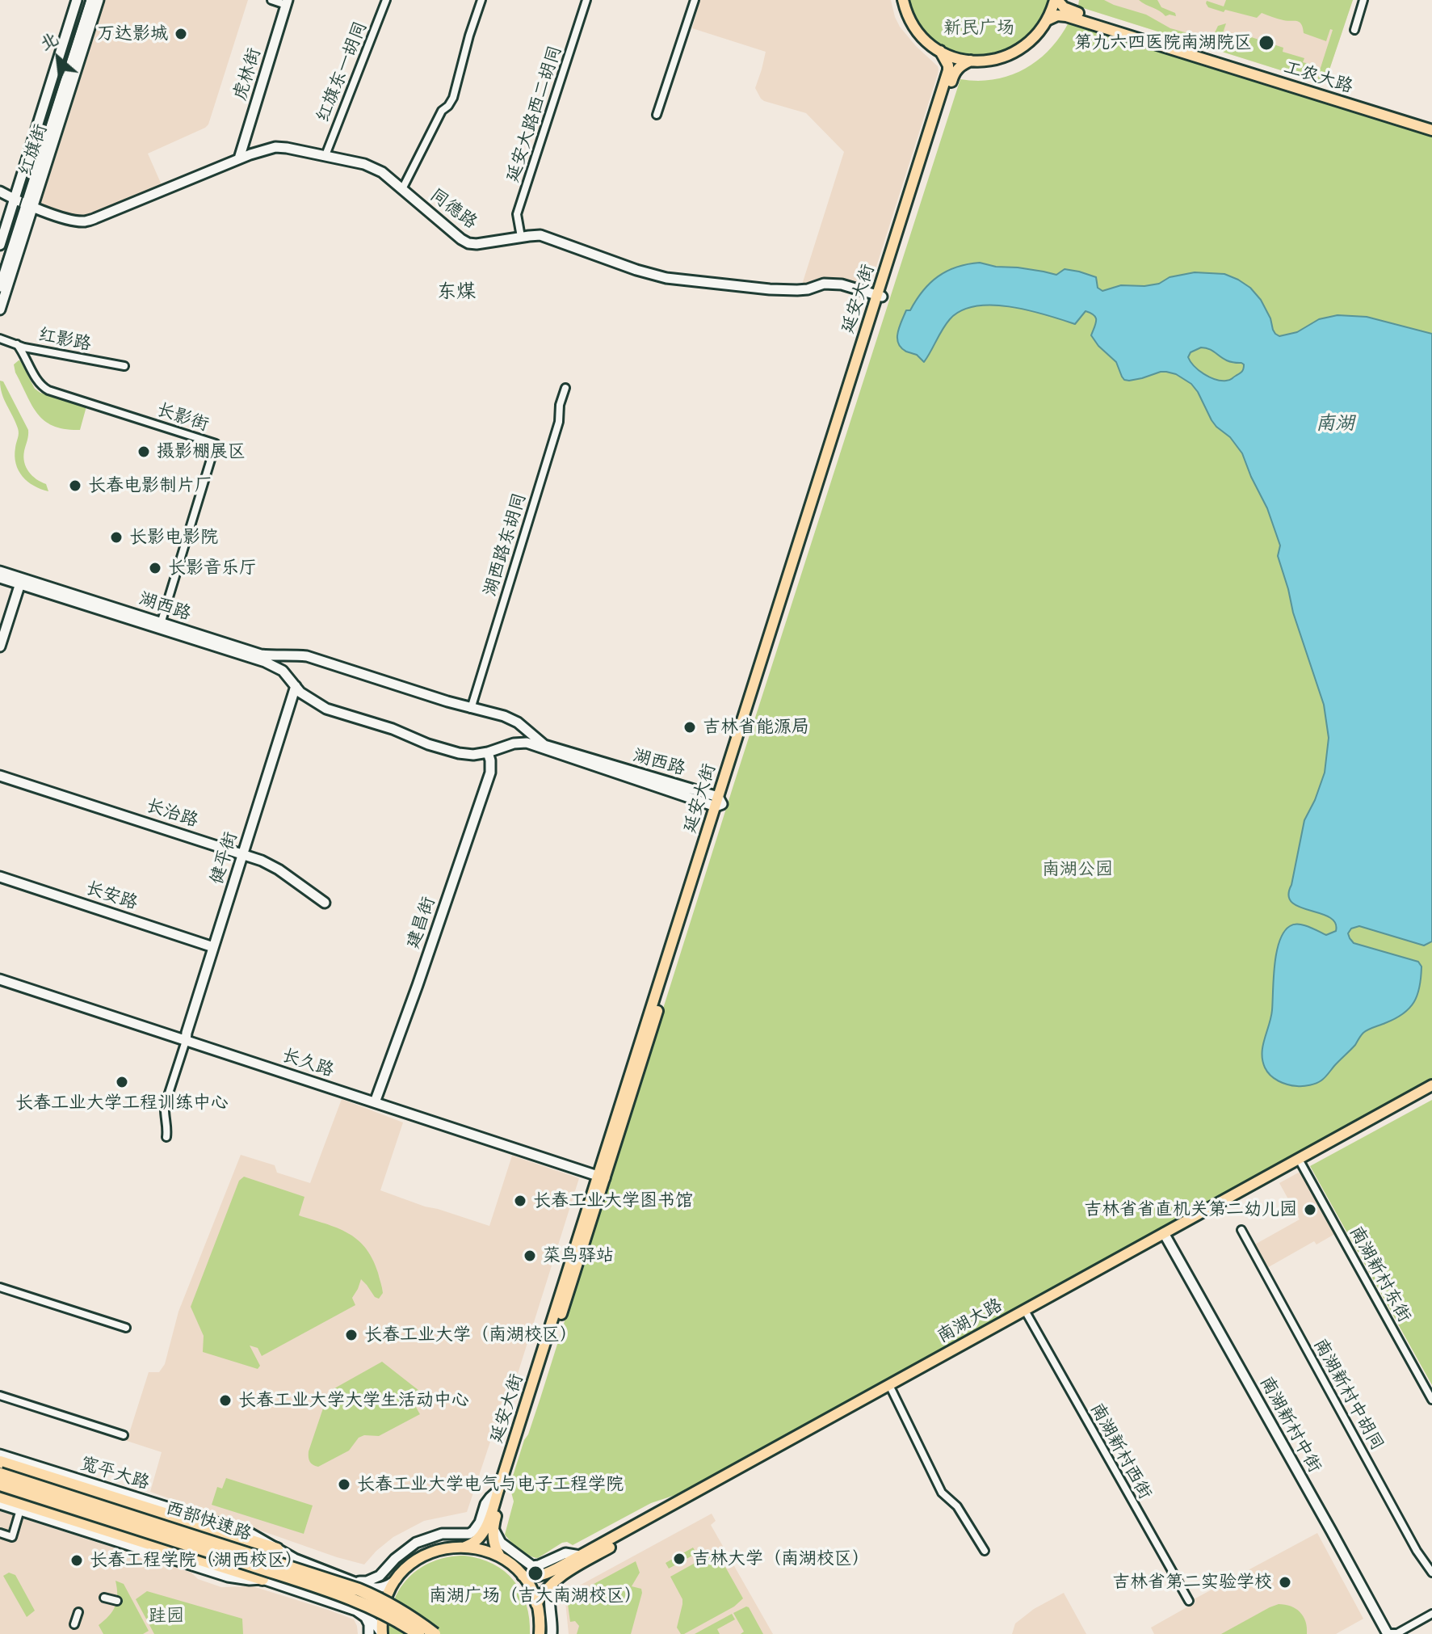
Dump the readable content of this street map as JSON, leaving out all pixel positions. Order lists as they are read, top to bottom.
{
  "streets": {
    "highway": ["西部快速路"],
    "main road": ["工农大路", "延安大街", "南湖大路"],
    "street": [
      "红旗东一胡同",
      "虎林街",
      "延安大路西二胡同",
      "红旗街",
      "同德路",
      "红影路",
      "长影街",
      "湖西路东胡同",
      "湖西路",
      "长治路",
      "健平街",
      "长安路",
      "建昌街",
      "长久路",
      "南湖新村东街",
      "南湖新村中胡同",
      "南湖新村中街",
      "南湖新村西街",
      "宽平大路"
    ]
  },
  "crossings": [
    ["红旗东一胡同", "同德路"],
    ["虎林街", "同德路"],
    ["延安大路西二胡同", "同德路"],
    ["红旗街", "同德路"],
    ["同德路", "延安大街"],
    ["延安大街", "湖西路"],
    ["延安大街", "长久路"],
    ["红影路", "长影街"],
    ["长影街", "湖西路"],
    ["湖西路东胡同", "湖西路"],
    ["湖西路", "健平街"],
    ["湖西路", "建昌街"],
    ["长治路", "健平街"],
    ["健平街", "长安路"],
    ["健平街", "长久路"],
    ["建昌街", "长久路"],
    ["南湖新村东街", "南湖大路"],
    ["南湖大路", "南湖新村中街"],
    ["南湖大路", "南湖新村西街"]
  ],
  "districts": ["东煤"],
  "water": ["南湖"],
  "parks": ["新民广场", "南湖公园", "跬园"],
  "places": [
    "万达影城",
    "第九六四医院南湖院区",
    "摄影棚展区",
    "长春电影制片厂",
    "长影电影院",
    "长影音乐厅",
    "吉林省能源局",
    "长春工业大学工程训练中心",
    "长春工业大学图书馆",
    "吉林省省直机关第二幼儿园",
    "菜鸟驿站",
    "长春工业大学（南湖校区）",
    "长春工业大学大学生活动中心",
    "长春工业大学电气与电子工程学院",
    "吉林大学（南湖校区）",
    "长春工程学院（湖西校区）",
    "南湖广场（吉大南湖校区）",
    "吉林省第二实验学校"
  ],
  "north": "top left"
}
